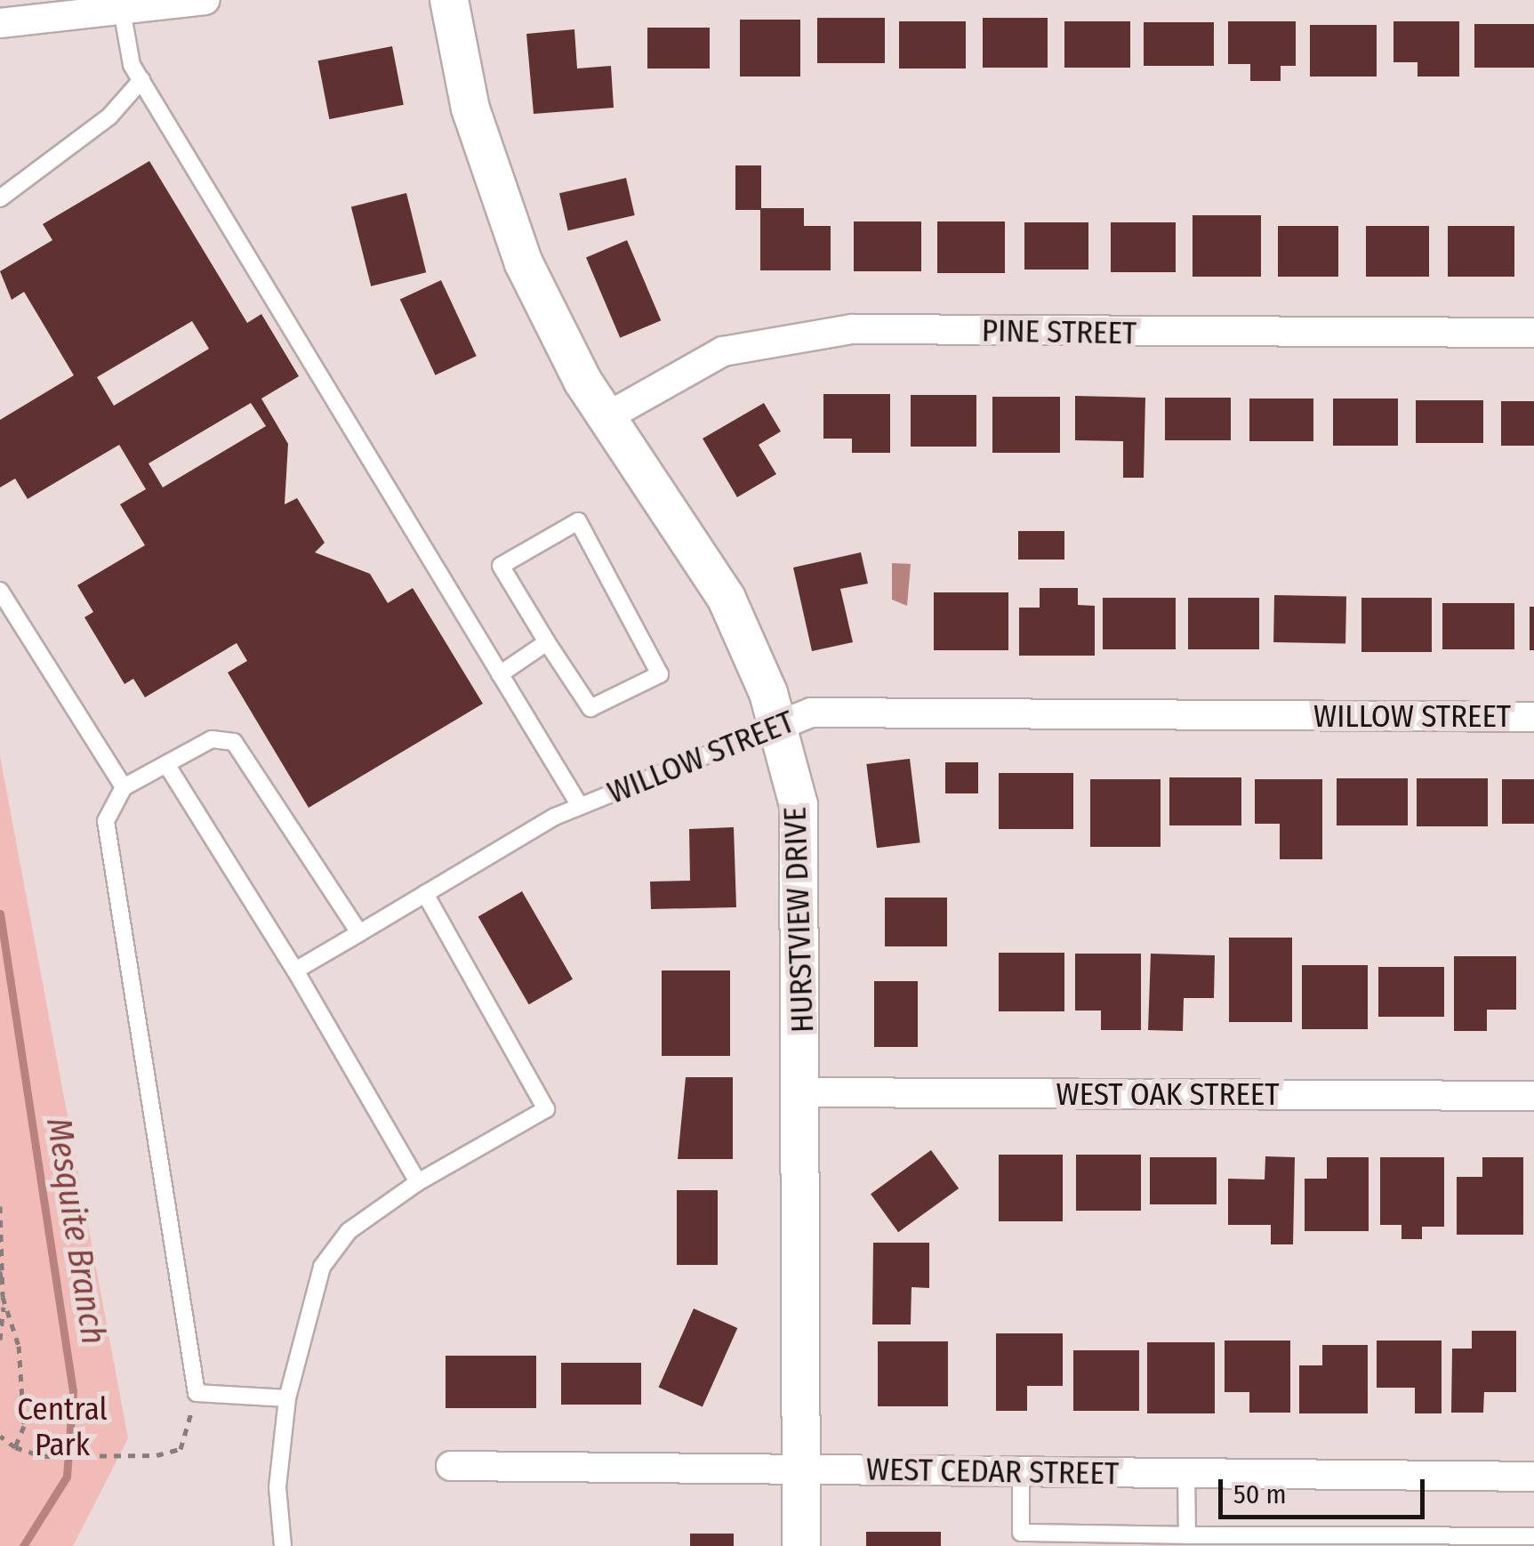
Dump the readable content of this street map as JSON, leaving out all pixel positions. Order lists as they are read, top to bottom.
{
  "streets": {
    "street": [
      "PINE STREET",
      "WILLOW STREET",
      "HURSTVIEW DRIVE",
      "WEST OAK STREET",
      "WEST CEDAR STREET"
    ]
  },
  "crossings": [
    ["PINE STREET", "HURSTVIEW DRIVE"],
    ["WILLOW STREET", "HURSTVIEW DRIVE"],
    ["HURSTVIEW DRIVE", "WEST OAK STREET"],
    ["HURSTVIEW DRIVE", "WEST CEDAR STREET"]
  ],
  "water": ["Mesquite Branch"],
  "parks": ["Central Park"],
  "scale_bar": "50 m"
}
